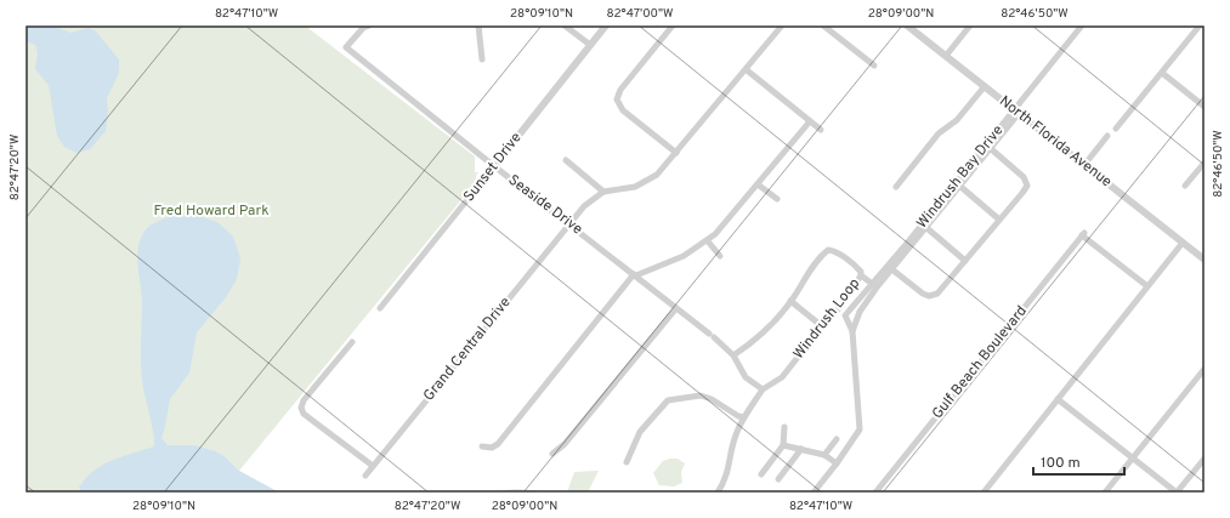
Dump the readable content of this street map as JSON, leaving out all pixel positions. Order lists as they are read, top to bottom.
{
  "streets": {
    "street": [
      "North Florida Avenue",
      "Sunset Drive",
      "Windrush Bay Drive",
      "Seaside Drive",
      "Windrush Loop",
      "Grand Central Drive",
      "Gulf Beach Boulevard"
    ]
  },
  "crossings": [
    ["North Florida Avenue", "Windrush Bay Drive"],
    ["Sunset Drive", "Seaside Drive"],
    ["Seaside Drive", "Windrush Loop"],
    ["Seaside Drive", "Grand Central Drive"]
  ],
  "parks": ["Fred Howard Park"],
  "scale_bar": "100 m",
  "coordinates": [
    "82°47'10\"W",
    "28°09'10\"N",
    "82°47'00\"W",
    "28°09'00\"N",
    "82°46'50\"W",
    "82°47'20\"W"
  ]
}
